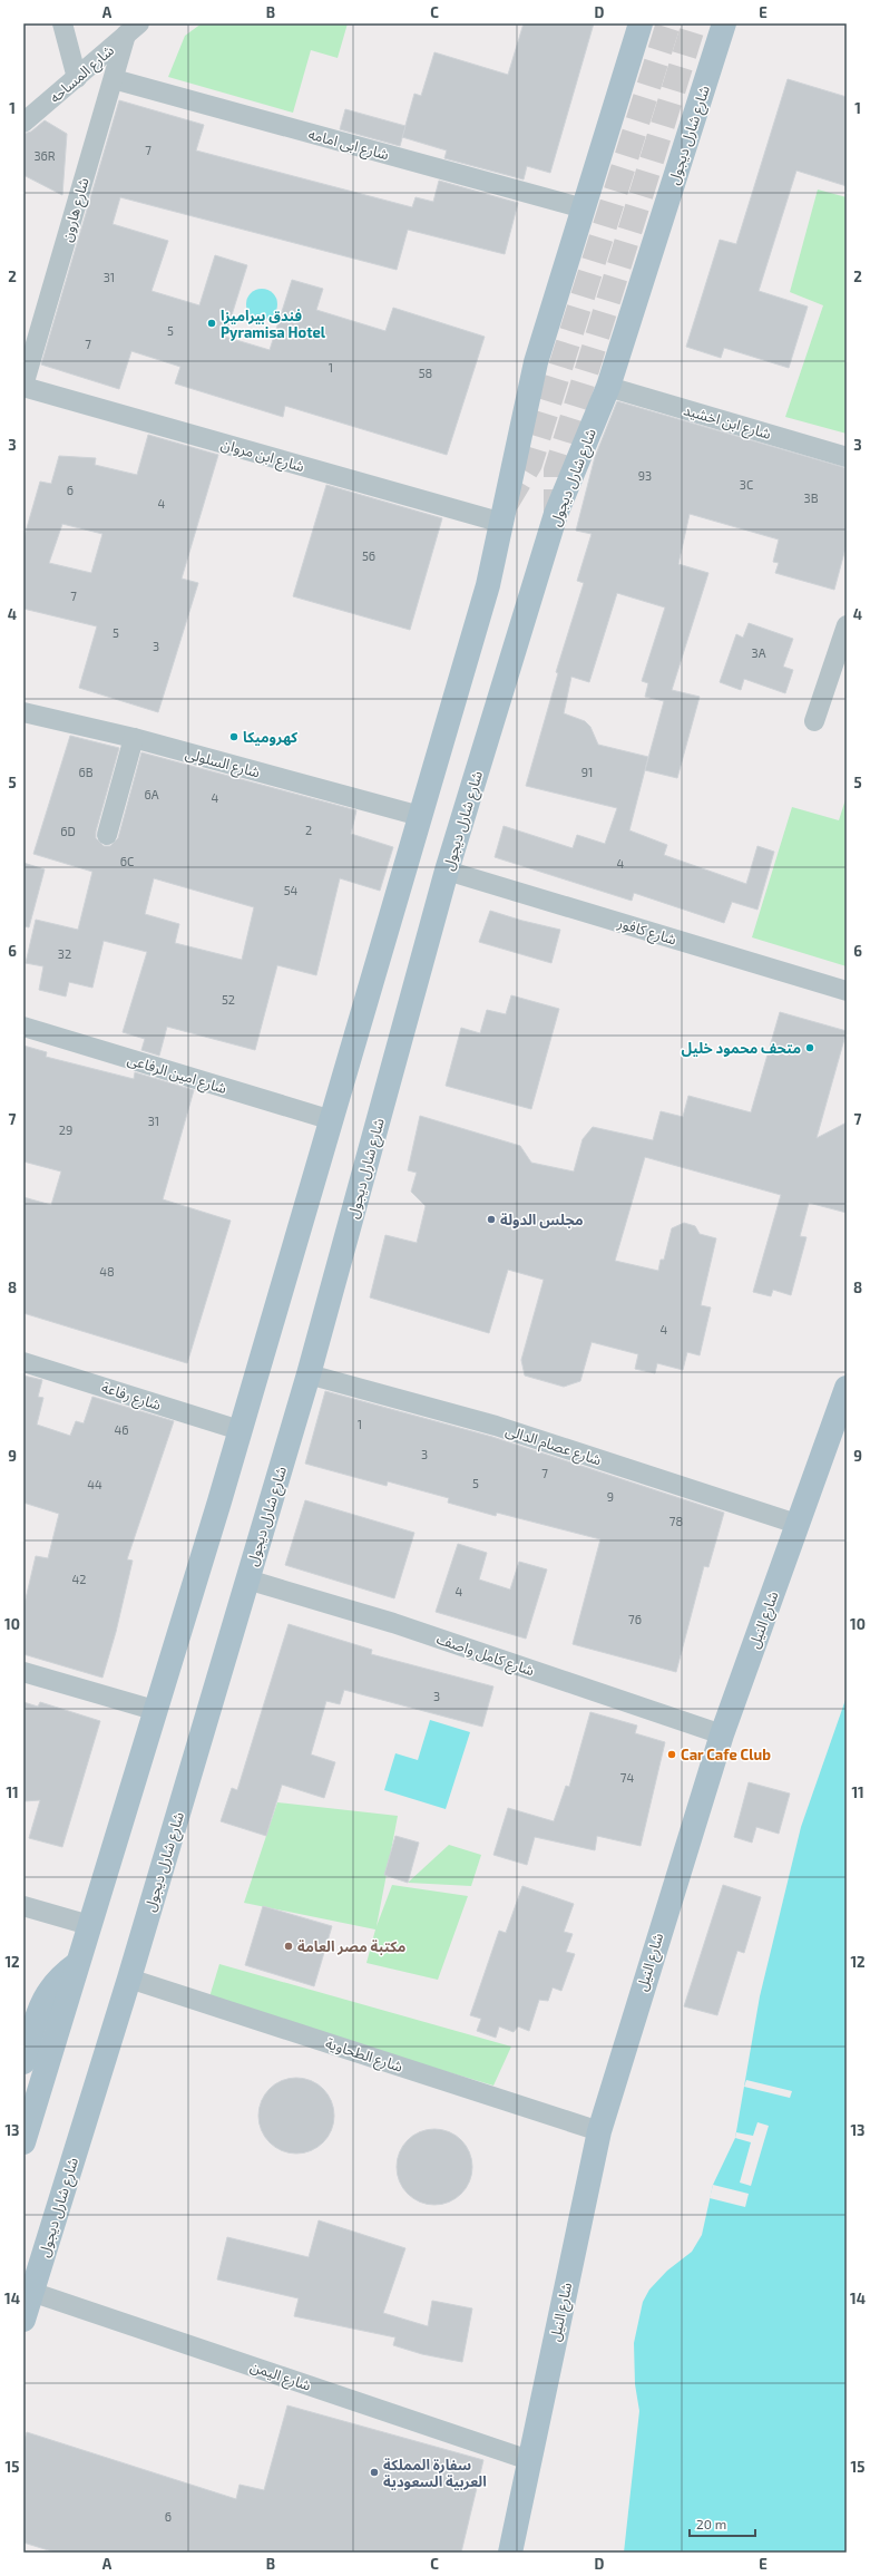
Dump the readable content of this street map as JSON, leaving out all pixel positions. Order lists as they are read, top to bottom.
{
  "streets": {
    "main road": ["شارع شارل ديجول", "شارع النيل"],
    "street": [
      "شارع المساحه",
      "شارع ابى امامه",
      "شارع هارون",
      "شارع ابن اخشيد",
      "شارع ابن مروان",
      "شارع السلولى",
      "شارع كافور",
      "شارع امين الرفاعى",
      "شارع رفاعة",
      "شارع عصام الدالى",
      "شارع كامل واصف",
      "شارع الطحاوية",
      "شارع اليمن"
    ]
  },
  "crossings": [
    ["شارع المساحه", "شارع هارون"],
    ["شارع شارل ديجول", "شارع ابن اخشيد"],
    ["شارع شارل ديجول", "شارع كافور"],
    ["شارع شارل ديجول", "شارع عصام الدالى"],
    ["شارع شارل ديجول", "شارع كامل واصف"],
    ["شارع شارل ديجول", "شارع الطحاوية"],
    ["شارع شارل ديجول", "شارع اليمن"],
    ["شارع ابى امامه", "شارع هارون"],
    ["شارع هارون", "شارع ابن مروان"],
    ["شارع عصام الدالى", "شارع النيل"],
    ["شارع النيل", "شارع كامل واصف"],
    ["شارع النيل", "شارع الطحاوية"],
    ["شارع النيل", "شارع اليمن"]
  ],
  "places": [
    "فندق بيراميزا Pyramisa Hotel",
    "كهروميكا",
    "متحف محمود خليل",
    "مجلس الدولة",
    "Car Cafe Club",
    "مكتبة مصر العامة",
    "سفارة المملكة العربية السعودية"
  ],
  "house_numbers": [
    "7",
    "36R",
    "31",
    "5",
    "7",
    "1",
    "58",
    "93",
    "3C",
    "6",
    "3B",
    "4",
    "56",
    "7",
    "5",
    "3",
    "3A",
    "6B",
    "91",
    "6A",
    "4",
    "2",
    "6D",
    "6C",
    "4",
    "54",
    "32",
    "52",
    "31",
    "29",
    "48",
    "4",
    "1",
    "46",
    "3",
    "7",
    "5",
    "44",
    "9",
    "78",
    "42",
    "4",
    "76",
    "3",
    "74",
    "6"
  ],
  "scale_bar": "20 m",
  "grid": {
    "columns": [
      "A",
      "B",
      "C",
      "D",
      "E"
    ],
    "rows": [
      "1",
      "2",
      "3",
      "4",
      "5",
      "6",
      "7",
      "8",
      "9",
      "10",
      "11",
      "12",
      "13",
      "14",
      "15"
    ]
  }
}
